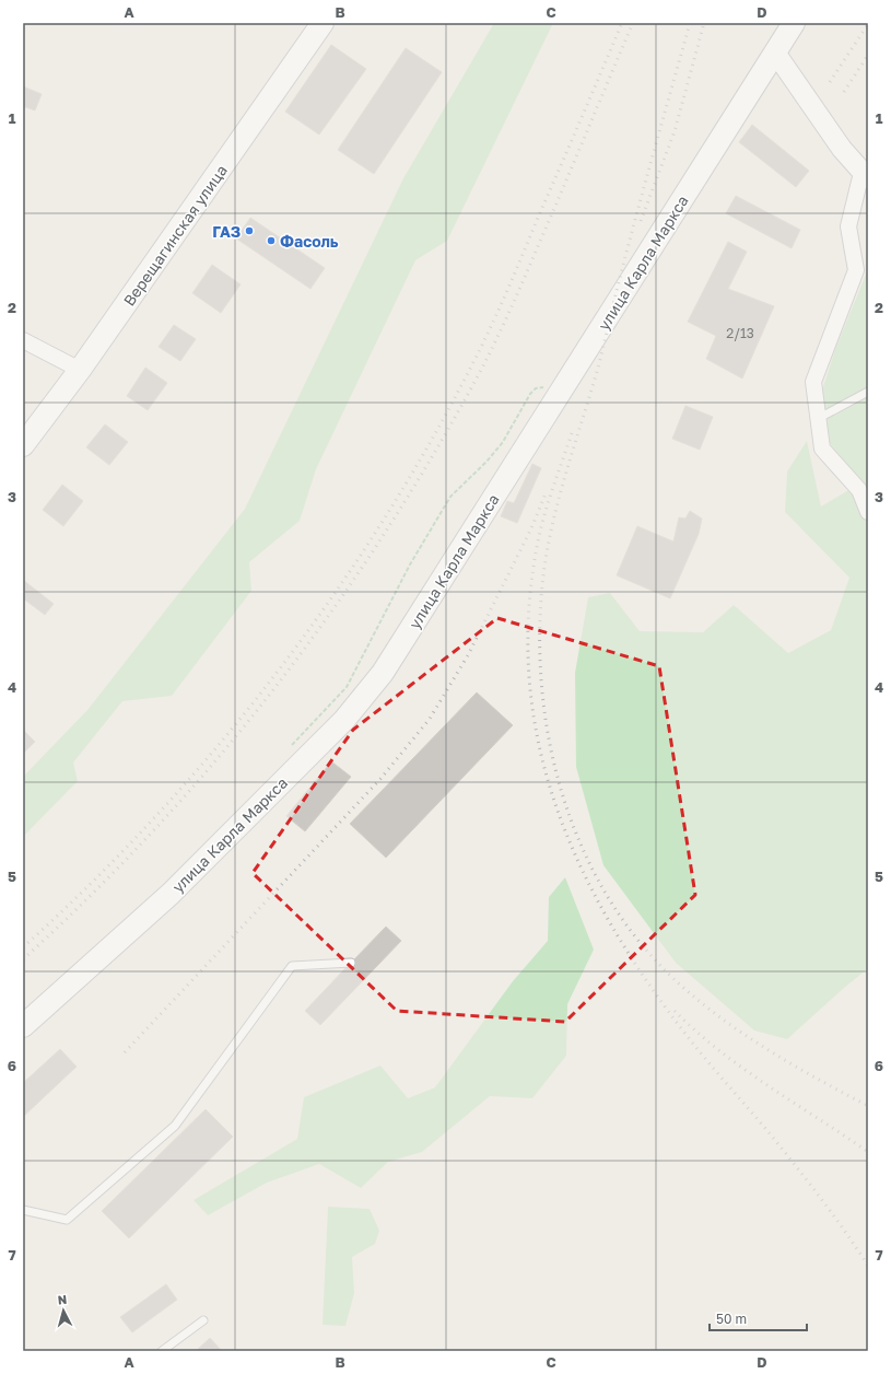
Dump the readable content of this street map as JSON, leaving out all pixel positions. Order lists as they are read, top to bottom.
{
  "streets": {
    "main road": ["Верещагинская улица", "улица Карла Маркса"]
  },
  "places": ["ГАЗ", "Фасоль"],
  "house_numbers": ["2/13"],
  "scale_bar": "50 m",
  "north": "top",
  "grid": {
    "columns": [
      "A",
      "B",
      "C",
      "D"
    ],
    "rows": [
      "1",
      "2",
      "3",
      "4",
      "5",
      "6",
      "7"
    ]
  }
}
